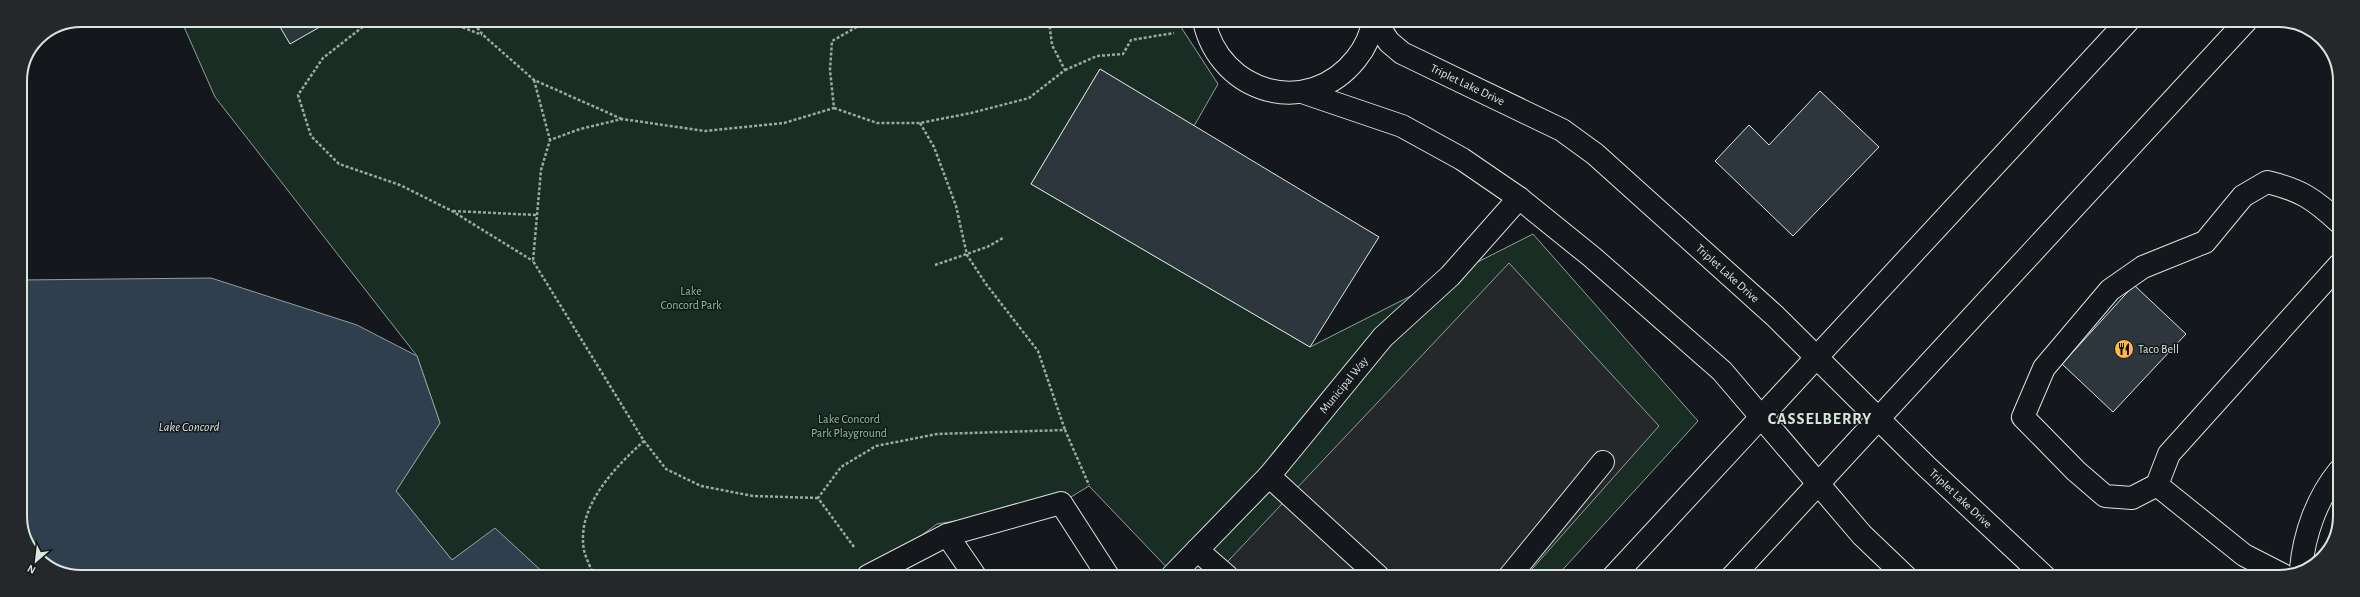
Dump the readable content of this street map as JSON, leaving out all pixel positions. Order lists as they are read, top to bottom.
{
  "streets": {
    "street": ["Triplet Lake Drive", "Municipal Way"]
  },
  "districts": ["CASSELBERRY"],
  "water": ["Lake Concord"],
  "parks": ["Lake Concord Park", "Lake Concord Park Playground"],
  "places": {
    "restaurant": ["Taco Bell"]
  },
  "north": "bottom left"
}
